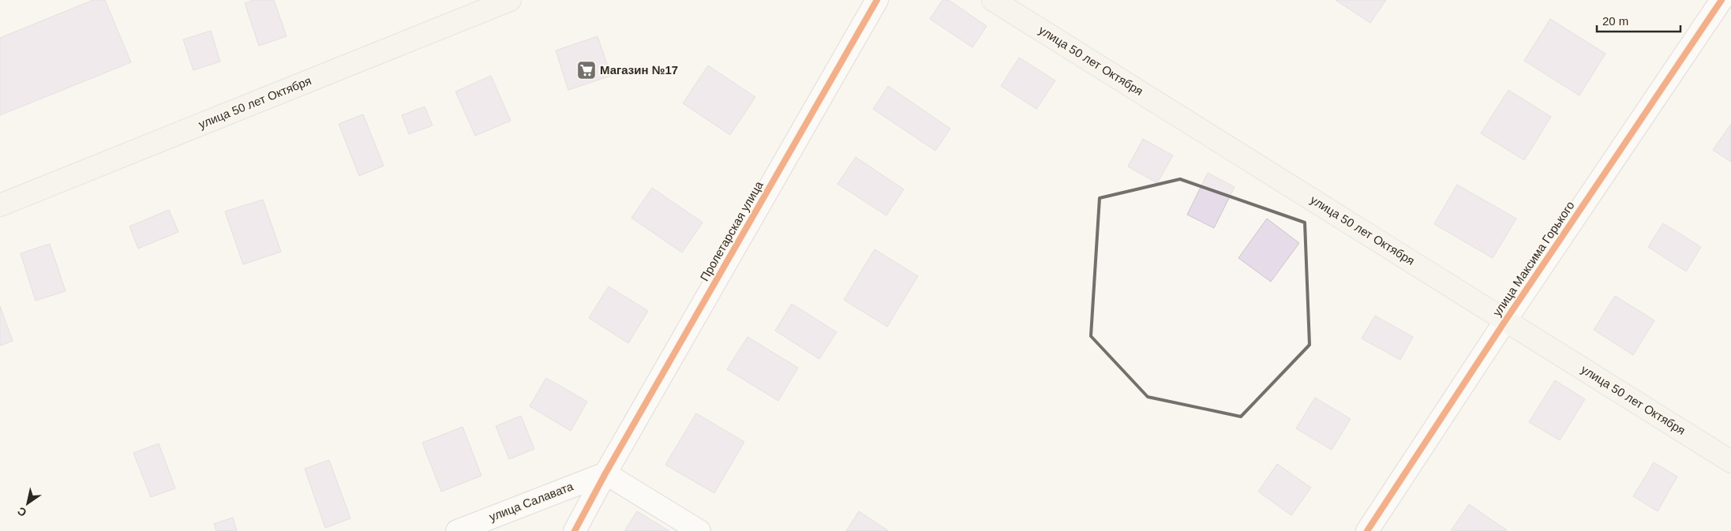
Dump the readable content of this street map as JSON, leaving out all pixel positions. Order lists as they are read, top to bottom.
{
  "streets": {
    "main road": ["улица 50 лет Октября"],
    "street": ["Пролетарская улица", "улица Максима Горького", "улица Салавата"]
  },
  "crossings": [
    ["улица 50 лет Октября", "улица Максима Горького"],
    ["Пролетарская улица", "улица Салавата"]
  ],
  "places": {
    "supermarket": ["Магазин №17"]
  },
  "scale_bar": "20 m",
  "north": "bottom left"
}
